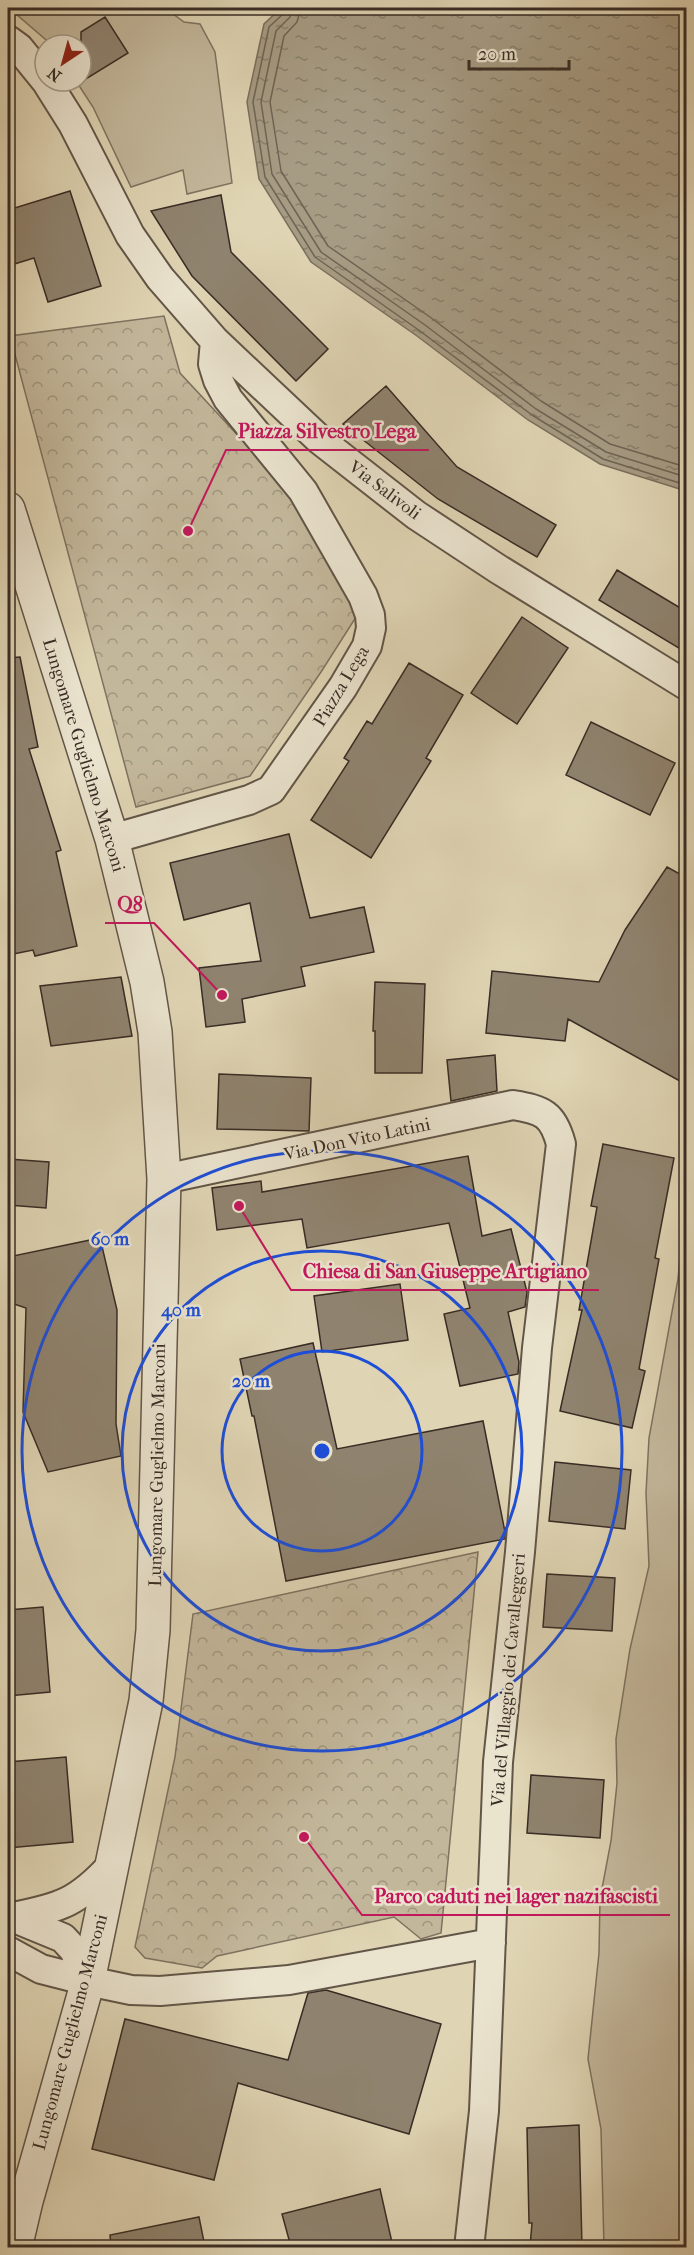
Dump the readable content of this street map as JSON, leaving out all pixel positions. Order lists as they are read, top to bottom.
{
  "streets": {
    "street": [
      "Via Salivoli",
      "Piazza Lega",
      "Lungomare Guglielmo Marconi",
      "Via Don Vito Latini",
      "Via del Villaggio dei Cavalleggeri"
    ]
  },
  "crossings": [
    ["Via Salivoli", "Piazza Lega"],
    ["Piazza Lega", "Lungomare Guglielmo Marconi"],
    ["Lungomare Guglielmo Marconi", "Via Don Vito Latini"],
    ["Via Don Vito Latini", "Via del Villaggio dei Cavalleggeri"]
  ],
  "places": [
    "Piazza Silvestro Lega",
    "Q8",
    "Chiesa di San Giuseppe Artigiano",
    "Parco caduti nei lager nazifascisti"
  ],
  "scale_bar": "20 m",
  "north": "bottom left",
  "rings": ["60 m", "40 m", "20 m"]
}
